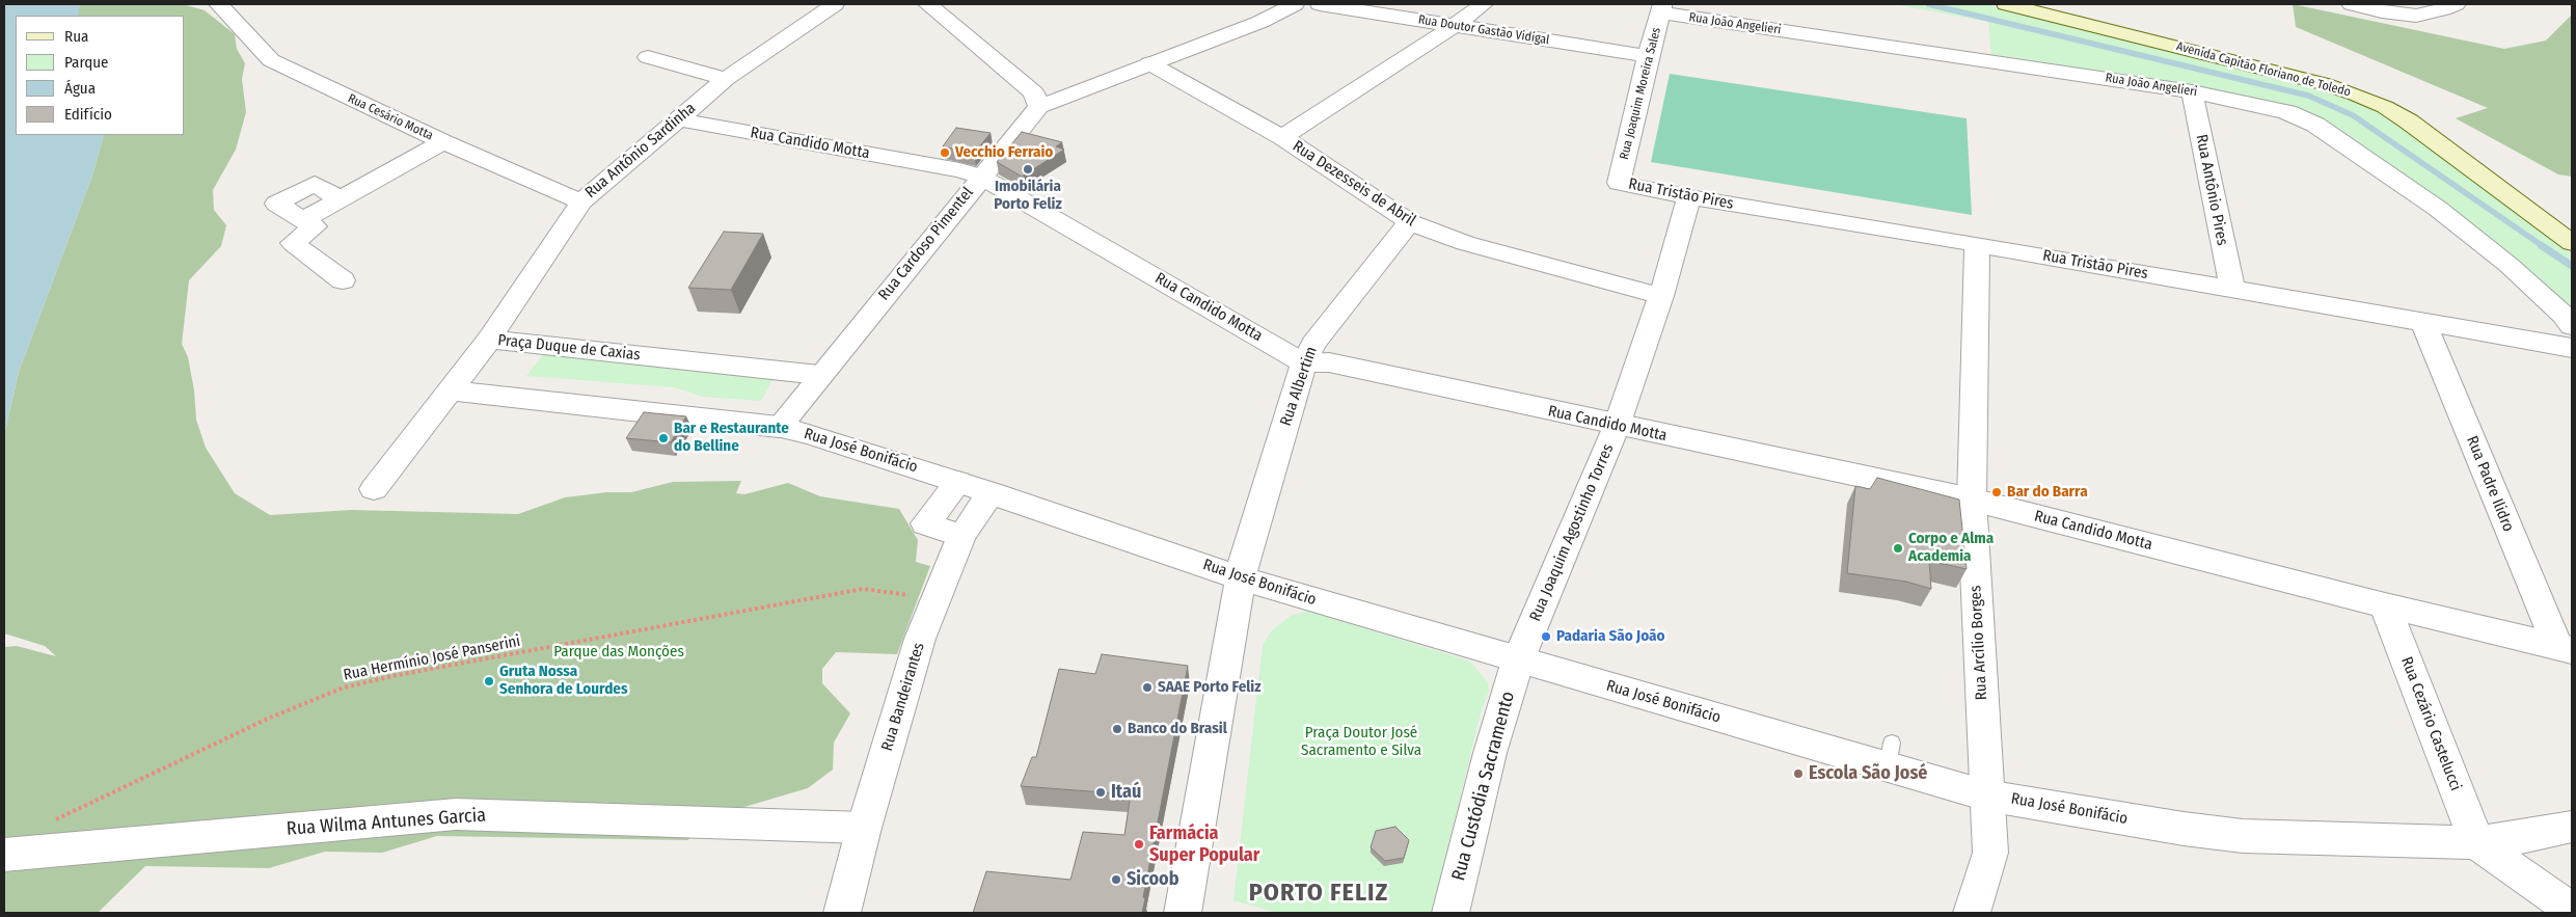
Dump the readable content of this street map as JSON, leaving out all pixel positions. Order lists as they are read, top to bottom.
{
  "streets": {
    "main road": ["Avenida Capitão Floriano de Toledo"],
    "street": [
      "Rua João Angelieri",
      "Rua Doutor Gastão Vidigal",
      "Rua Joaquim Moreira Sales",
      "Rua Cesário Motta",
      "Rua Candido Motta",
      "Rua Antônio Sardinha",
      "Rua Dezesseis de Abril",
      "Rua Antônio Pires",
      "Rua Tristão Pires",
      "Rua Cardoso Pimentel",
      "Praça Duque de Caxias",
      "Rua Albertim",
      "Rua José Bonifácio",
      "Rua Padre Ilidro",
      "Rua Joaquim Agostinho Torres",
      "Rua Arcílio Borges",
      "Rua Bandeirantes",
      "Rua Cezário Castelucci",
      "Rua Custódia Sacramento",
      "Rua Wilma Antunes Garcia"
    ],
    "path": ["Rua Hermínio José Panserini"]
  },
  "crossings": [
    ["Rua João Angelieri", "Rua Joaquim Moreira Sales"],
    ["Rua João Angelieri", "Rua Antônio Pires"],
    ["Rua Doutor Gastão Vidigal", "Rua Joaquim Moreira Sales"],
    ["Rua Joaquim Moreira Sales", "Rua Tristão Pires"],
    ["Rua Cesário Motta", "Rua Antônio Sardinha"],
    ["Rua Candido Motta", "Rua Antônio Sardinha"],
    ["Rua Candido Motta", "Rua Cardoso Pimentel"],
    ["Rua Candido Motta", "Rua Albertim"],
    ["Rua Candido Motta", "Rua Padre Ilidro"],
    ["Rua Candido Motta", "Rua Joaquim Agostinho Torres"],
    ["Rua Candido Motta", "Rua Arcílio Borges"],
    ["Rua Candido Motta", "Rua Cezário Castelucci"],
    ["Rua Antônio Sardinha", "Praça Duque de Caxias"],
    ["Rua Dezesseis de Abril", "Rua Cardoso Pimentel"],
    ["Rua Dezesseis de Abril", "Rua Albertim"],
    ["Rua Dezesseis de Abril", "Rua Joaquim Agostinho Torres"],
    ["Rua Antônio Pires", "Rua Tristão Pires"],
    ["Rua Tristão Pires", "Rua Padre Ilidro"],
    ["Rua Tristão Pires", "Rua Joaquim Agostinho Torres"],
    ["Rua Tristão Pires", "Rua Arcílio Borges"],
    ["Rua Cardoso Pimentel", "Praça Duque de Caxias"],
    ["Rua Cardoso Pimentel", "Rua José Bonifácio"],
    ["Rua Albertim", "Rua José Bonifácio"],
    ["Rua José Bonifácio", "Rua Joaquim Agostinho Torres"],
    ["Rua José Bonifácio", "Rua Arcílio Borges"],
    ["Rua José Bonifácio", "Rua Bandeirantes"],
    ["Rua José Bonifácio", "Rua Cezário Castelucci"],
    ["Rua José Bonifácio", "Rua Custódia Sacramento"],
    ["Rua Joaquim Agostinho Torres", "Rua Custódia Sacramento"],
    ["Rua Bandeirantes", "Rua Wilma Antunes Garcia"]
  ],
  "districts": ["PORTO FELIZ"],
  "parks": ["Parque das Monções", "Praça Doutor José Sacramento e Silva"],
  "places": [
    "Vecchio Ferraio",
    "Imobilária Porto Feliz",
    "Bar e Restaurante do Belline",
    "Bar do Barra",
    "Corpo e Alma Academia",
    "Padaria São João",
    "Gruta Nossa Senhora de Lourdes",
    "SAAE Porto Feliz",
    "Banco do Brasil",
    "Escola São José",
    "Itaú",
    "Farmácia Super Popular",
    "Sicoob"
  ],
  "legend": [
    "Rua",
    "Parque",
    "Água",
    "Edifício"
  ]
}
